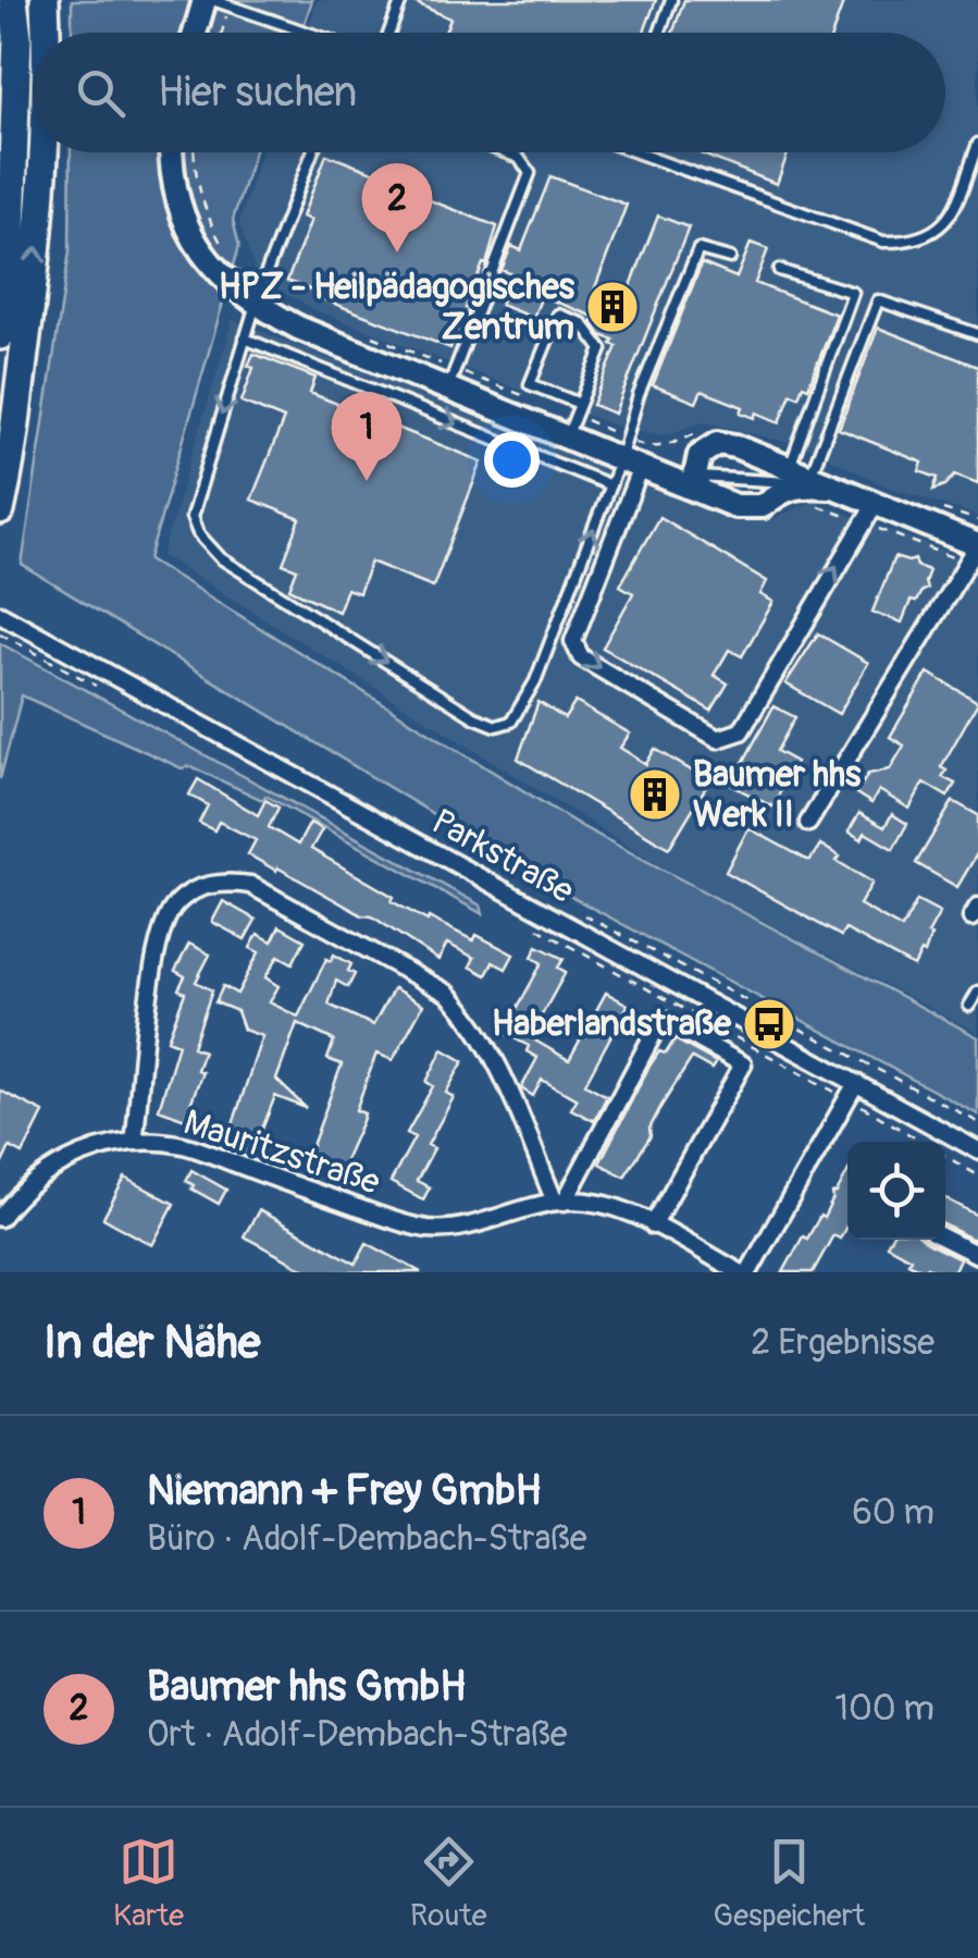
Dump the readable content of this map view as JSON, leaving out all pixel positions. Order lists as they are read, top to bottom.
{
  "streets": {
    "street": ["Parkstraße", "Mauritzstraße"]
  },
  "places": {
    "building": ["HPZ - Heilpädagogisches Zentrum", "Baumer hhs Werk II"],
    "bus stop": ["Haberlandstraße"]
  },
  "page": {
    "search": "Hier suchen",
    "pins": ["2", "1"],
    "heading": ["In der Nähe", "2 Ergebnisse"],
    "list": [
      {
        "mark": "1",
        "name": "Niemann + Frey GmbH",
        "note": "Büro · Adolf-Dembach-Straße",
        "value": "60 m"
      },
      {
        "mark": "2",
        "name": "Baumer hhs GmbH",
        "note": "Ort · Adolf-Dembach-Straße",
        "value": "100 m"
      }
    ],
    "nav": ["Karte", "Route", "Gespeichert"]
  }
}
